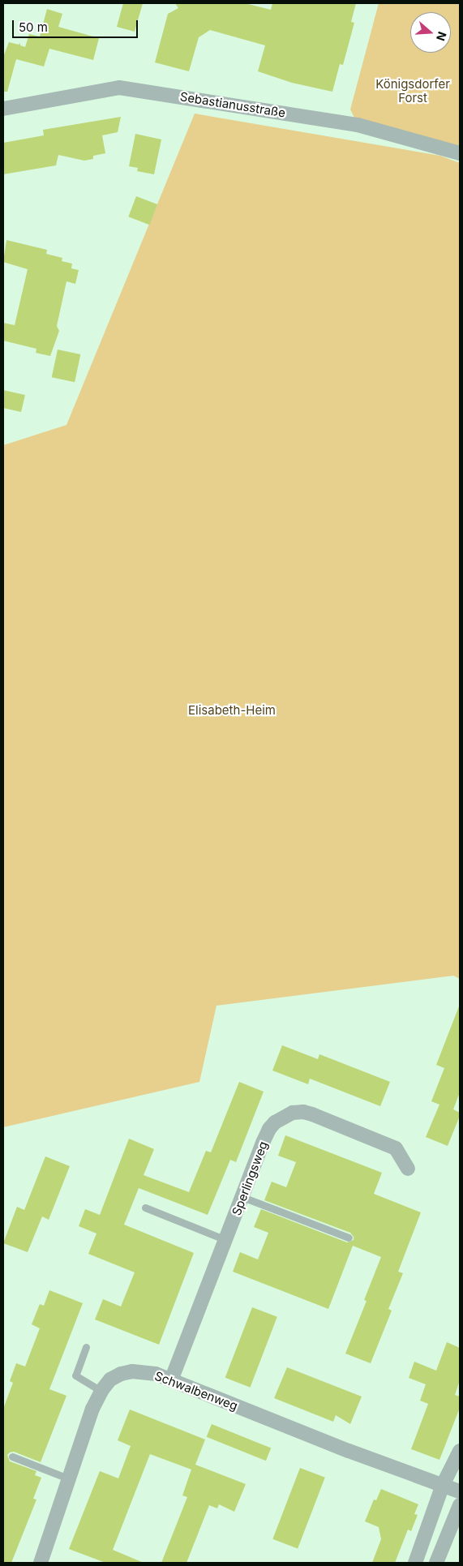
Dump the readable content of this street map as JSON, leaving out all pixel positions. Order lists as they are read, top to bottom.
{
  "streets": {
    "street": ["Sebastianusstraße", "Sperlingsweg", "Schwalbenweg"]
  },
  "crossings": [
    ["Sperlingsweg", "Schwalbenweg"]
  ],
  "parks": ["Königsdorfer Forst", "Elisabeth-Heim"],
  "scale_bar": "50 m",
  "north": "right"
}
